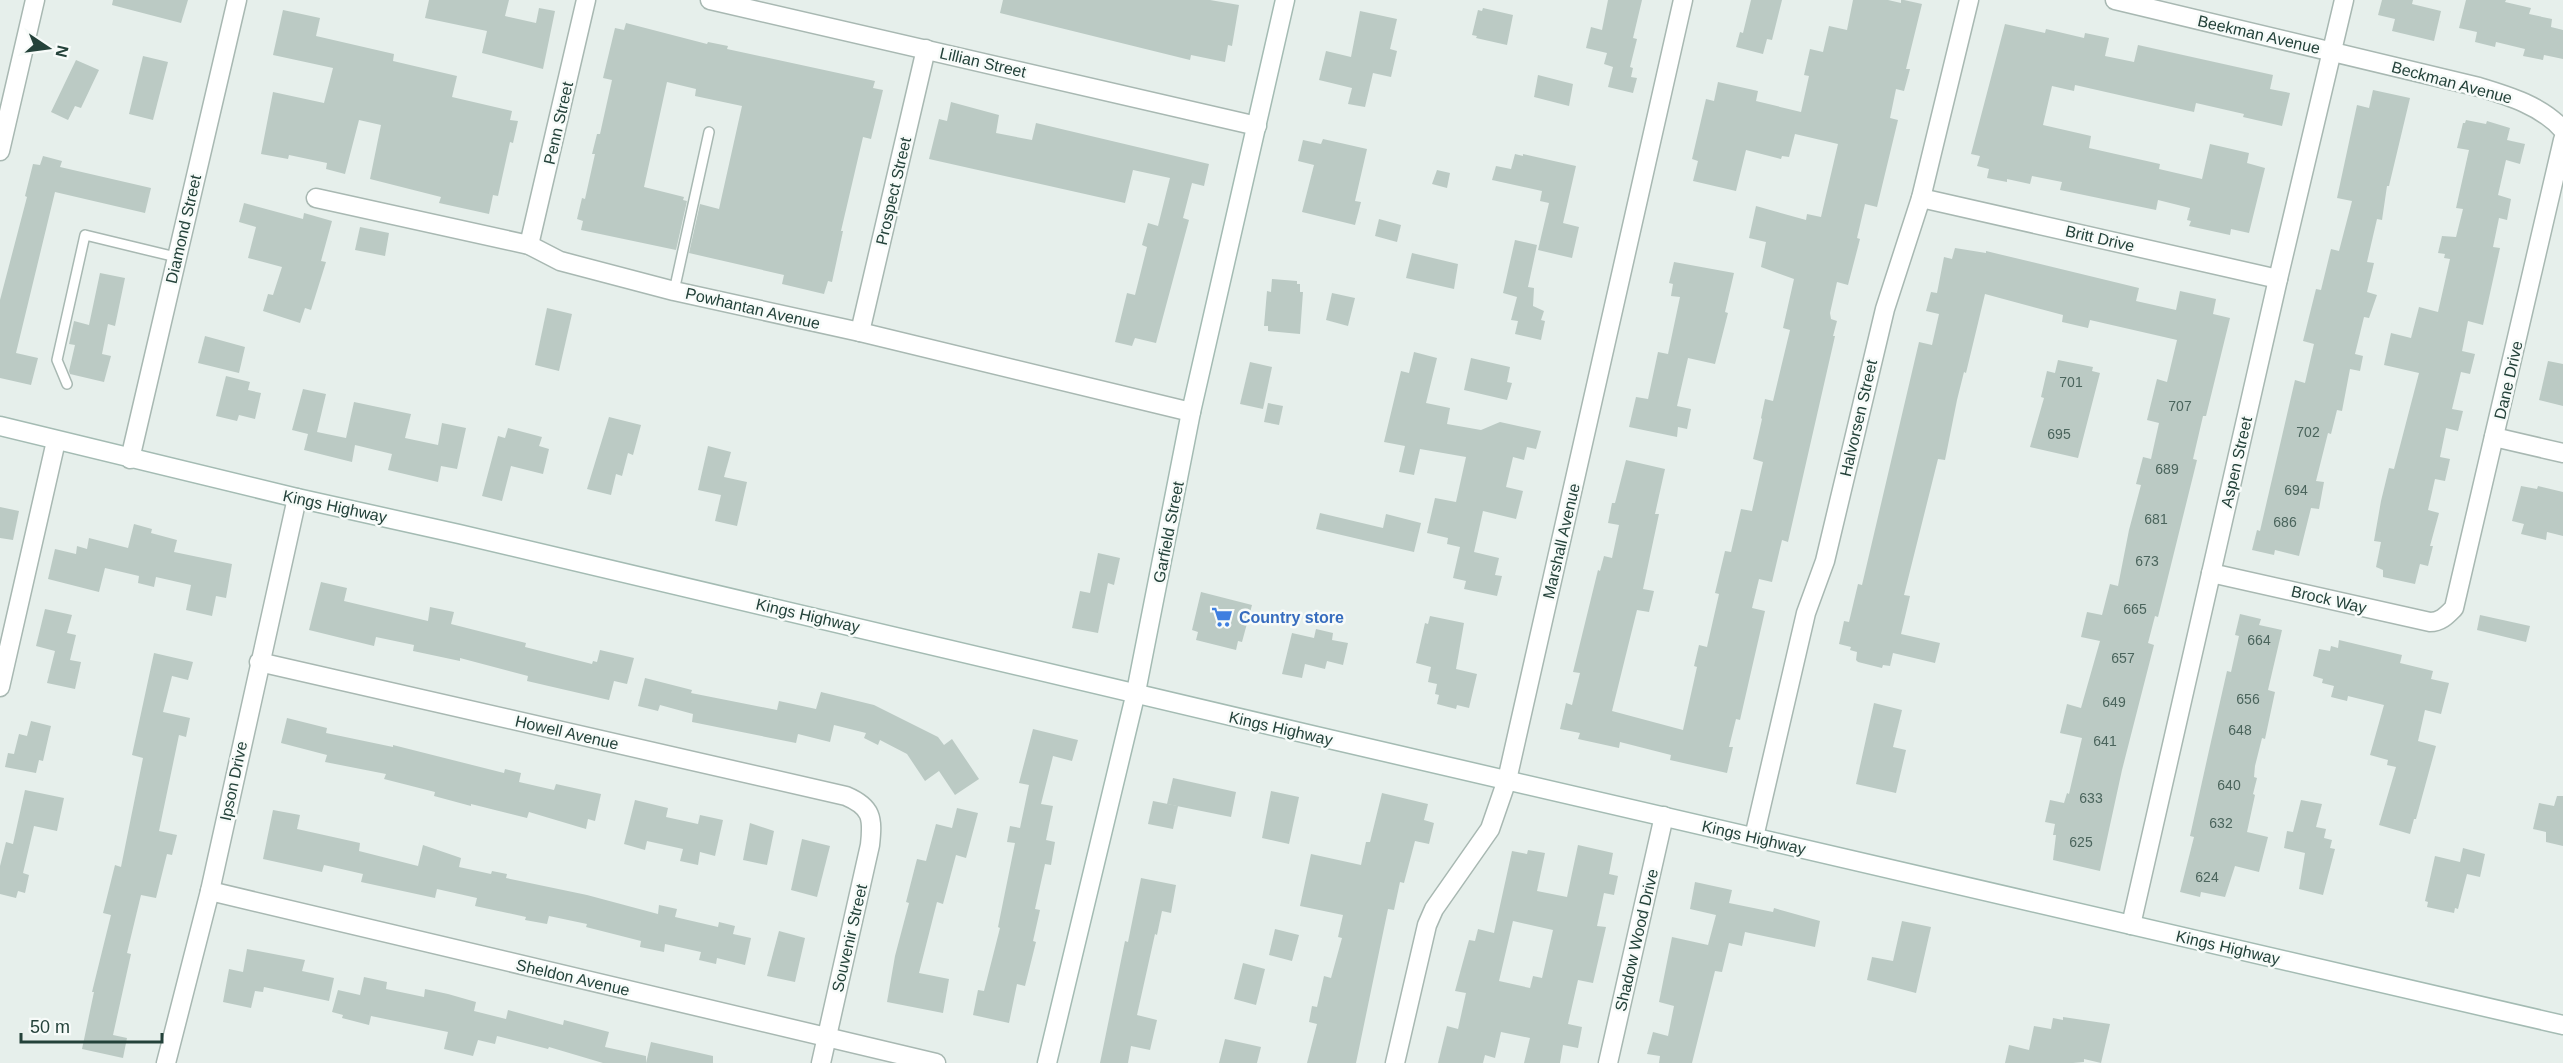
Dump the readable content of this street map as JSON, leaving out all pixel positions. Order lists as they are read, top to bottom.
{
  "streets": {
    "street": [
      "Beekman Avenue",
      "Lillian Street",
      "Beckman Avenue",
      "Penn Street",
      "Prospect Street",
      "Diamond Street",
      "Britt Drive",
      "Powhantan Avenue",
      "Dane Drive",
      "Halvorsen Street",
      "Aspen Street",
      "Kings Highway",
      "Garfield Street",
      "Marshall Avenue",
      "Brock Way",
      "Howell Avenue",
      "Ipson Drive",
      "Souvenir Street",
      "Shadow Wood Drive",
      "Sheldon Avenue"
    ]
  },
  "crossings": [
    ["Beekman Avenue", "Beckman Avenue"],
    ["Beekman Avenue", "Aspen Street"],
    ["Lillian Street", "Prospect Street"],
    ["Lillian Street", "Garfield Street"],
    ["Beckman Avenue", "Aspen Street"],
    ["Penn Street", "Powhantan Avenue"],
    ["Prospect Street", "Powhantan Avenue"],
    ["Diamond Street", "Kings Highway"],
    ["Britt Drive", "Halvorsen Street"],
    ["Britt Drive", "Aspen Street"],
    ["Powhantan Avenue", "Garfield Street"],
    ["Dane Drive", "Brock Way"],
    ["Halvorsen Street", "Kings Highway"],
    ["Aspen Street", "Kings Highway"],
    ["Aspen Street", "Brock Way"],
    ["Kings Highway", "Garfield Street"],
    ["Kings Highway", "Marshall Avenue"],
    ["Kings Highway", "Ipson Drive"],
    ["Kings Highway", "Shadow Wood Drive"],
    ["Howell Avenue", "Ipson Drive"],
    ["Howell Avenue", "Souvenir Street"],
    ["Ipson Drive", "Sheldon Avenue"],
    ["Souvenir Street", "Sheldon Avenue"]
  ],
  "places": {
    "supermarket": ["Country store"]
  },
  "house_numbers": [
    "701",
    "707",
    "702",
    "695",
    "689",
    "694",
    "681",
    "686",
    "673",
    "665",
    "664",
    "657",
    "656",
    "649",
    "648",
    "641",
    "640",
    "633",
    "632",
    "625",
    "624"
  ],
  "scale_bar": "50 m",
  "north": "right"
}
